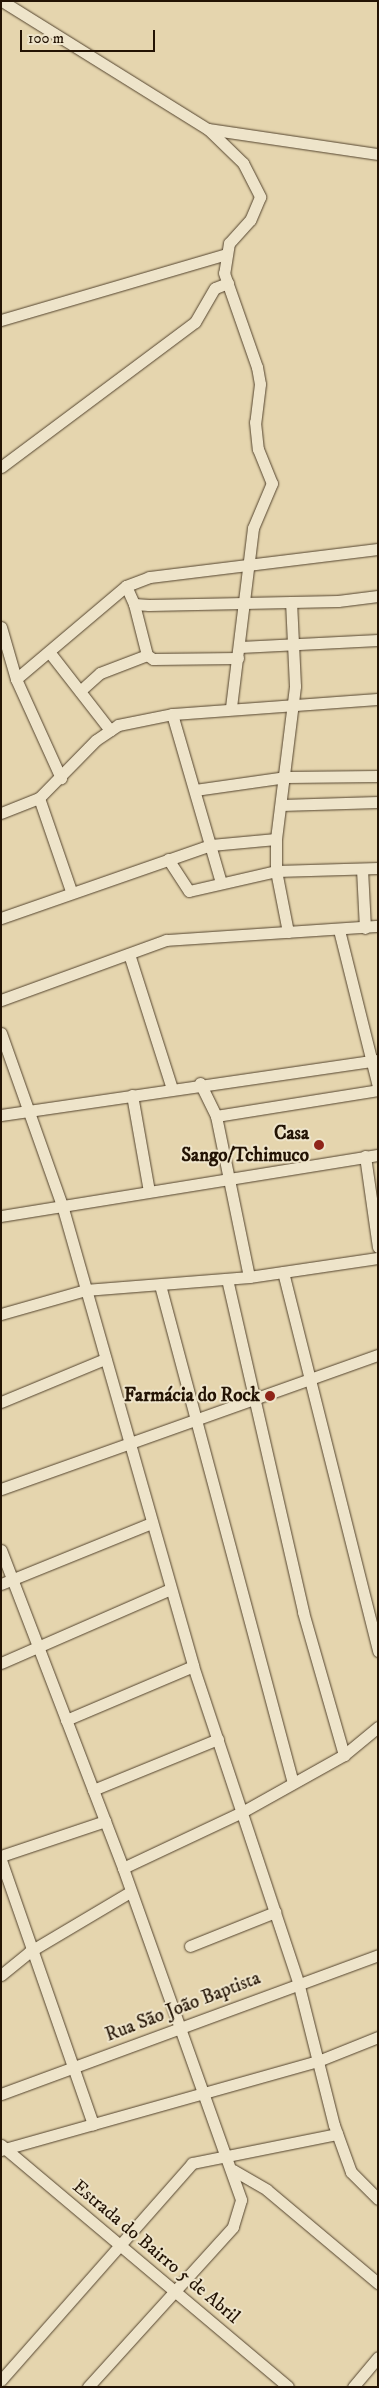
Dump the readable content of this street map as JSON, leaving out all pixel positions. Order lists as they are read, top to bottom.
{
  "streets": {
    "street": ["Rua São João Baptista", "Estrada do Bairro 5 de Abril"]
  },
  "places": ["Casa Sango/Tchimuco", "Farmácia do Rock"],
  "scale_bar": "100 m"
}
